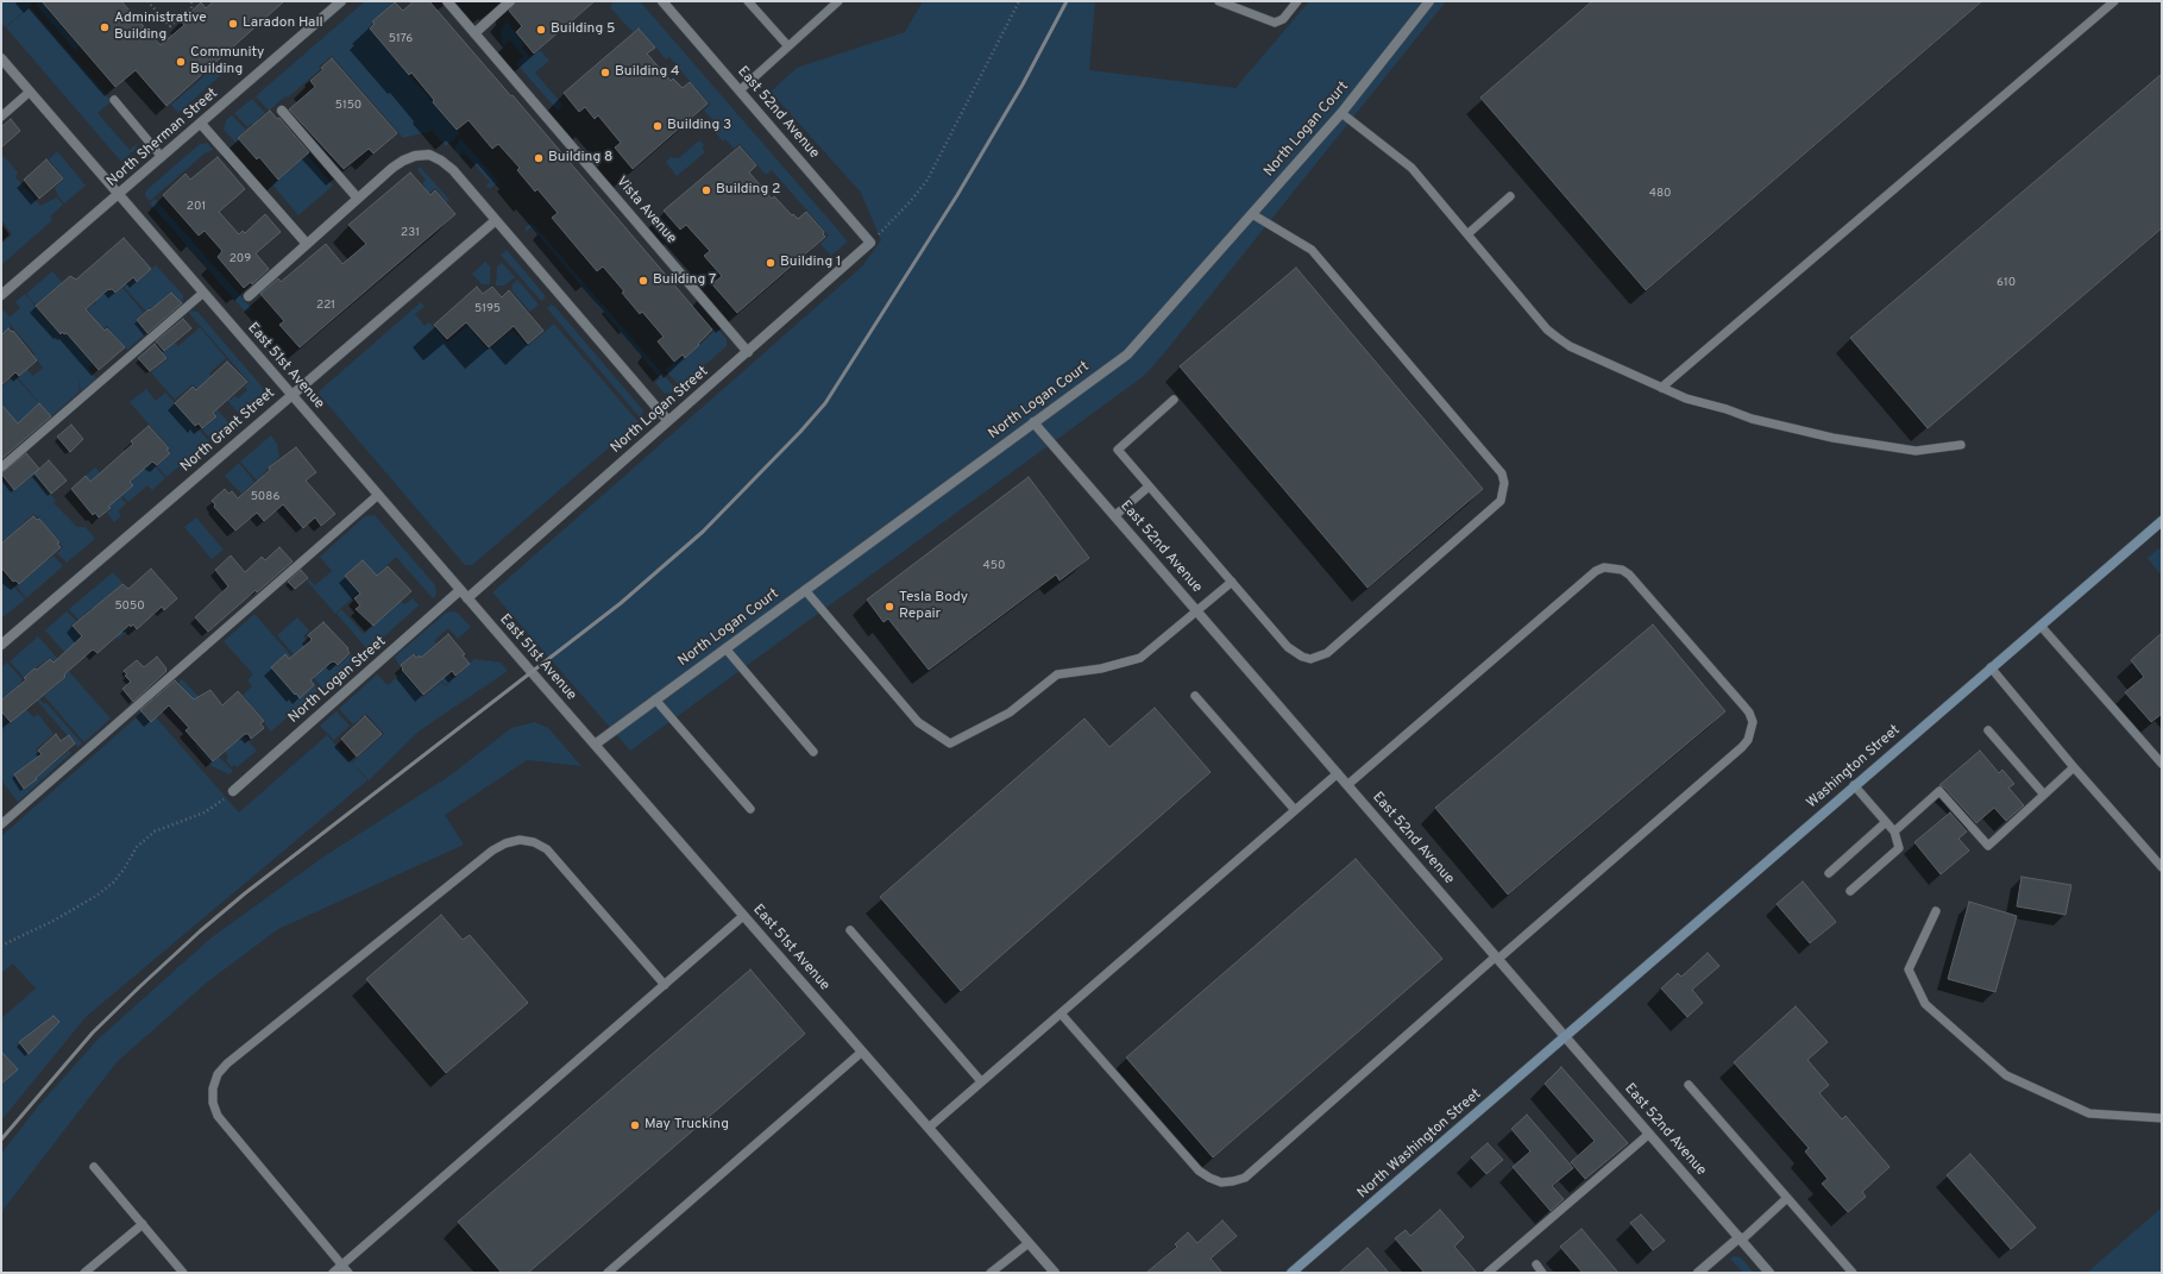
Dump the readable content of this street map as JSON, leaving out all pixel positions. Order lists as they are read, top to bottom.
{
  "streets": {
    "main road": ["Washington Street", "North Washington Street"],
    "street": [
      "East 52nd Avenue",
      "North Logan Court",
      "North Sherman Street",
      "Vista Avenue",
      "East 51st Avenue",
      "North Logan Street",
      "North Grant Street"
    ]
  },
  "crossings": [
    ["East 52nd Avenue", "North Logan Court"],
    ["East 52nd Avenue", "North Logan Street"],
    ["East 52nd Avenue", "Washington Street"],
    ["East 52nd Avenue", "North Washington Street"],
    ["North Logan Court", "East 51st Avenue"],
    ["North Sherman Street", "East 51st Avenue"],
    ["Vista Avenue", "North Logan Street"],
    ["East 51st Avenue", "North Logan Street"],
    ["East 51st Avenue", "North Grant Street"],
    ["Washington Street", "North Washington Street"]
  ],
  "places": [
    "Laradon Hall",
    "Administrative Building",
    "Building 5",
    "Community Building",
    "Building 4",
    "Building 3",
    "Building 8",
    "Building 2",
    "Building 1",
    "Building 7",
    "Tesla Body Repair",
    "May Trucking"
  ],
  "house_numbers": [
    "5176",
    "5150",
    "480",
    "201",
    "231",
    "209",
    "610",
    "221",
    "5195",
    "5086",
    "450",
    "5050"
  ]
}
